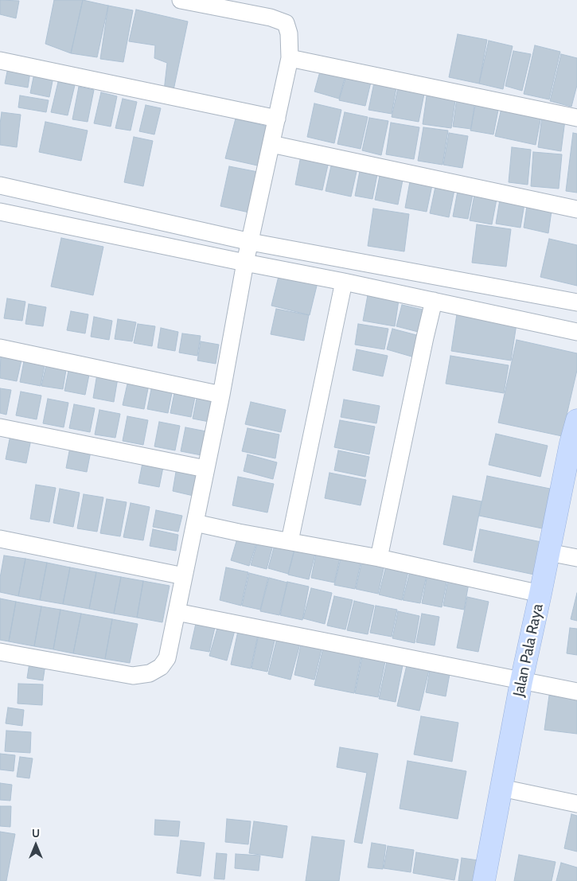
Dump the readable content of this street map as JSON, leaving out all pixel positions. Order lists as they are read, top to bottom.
{
  "streets": {
    "main road": ["Jalan Pala Raya"]
  },
  "north": "top"
}
